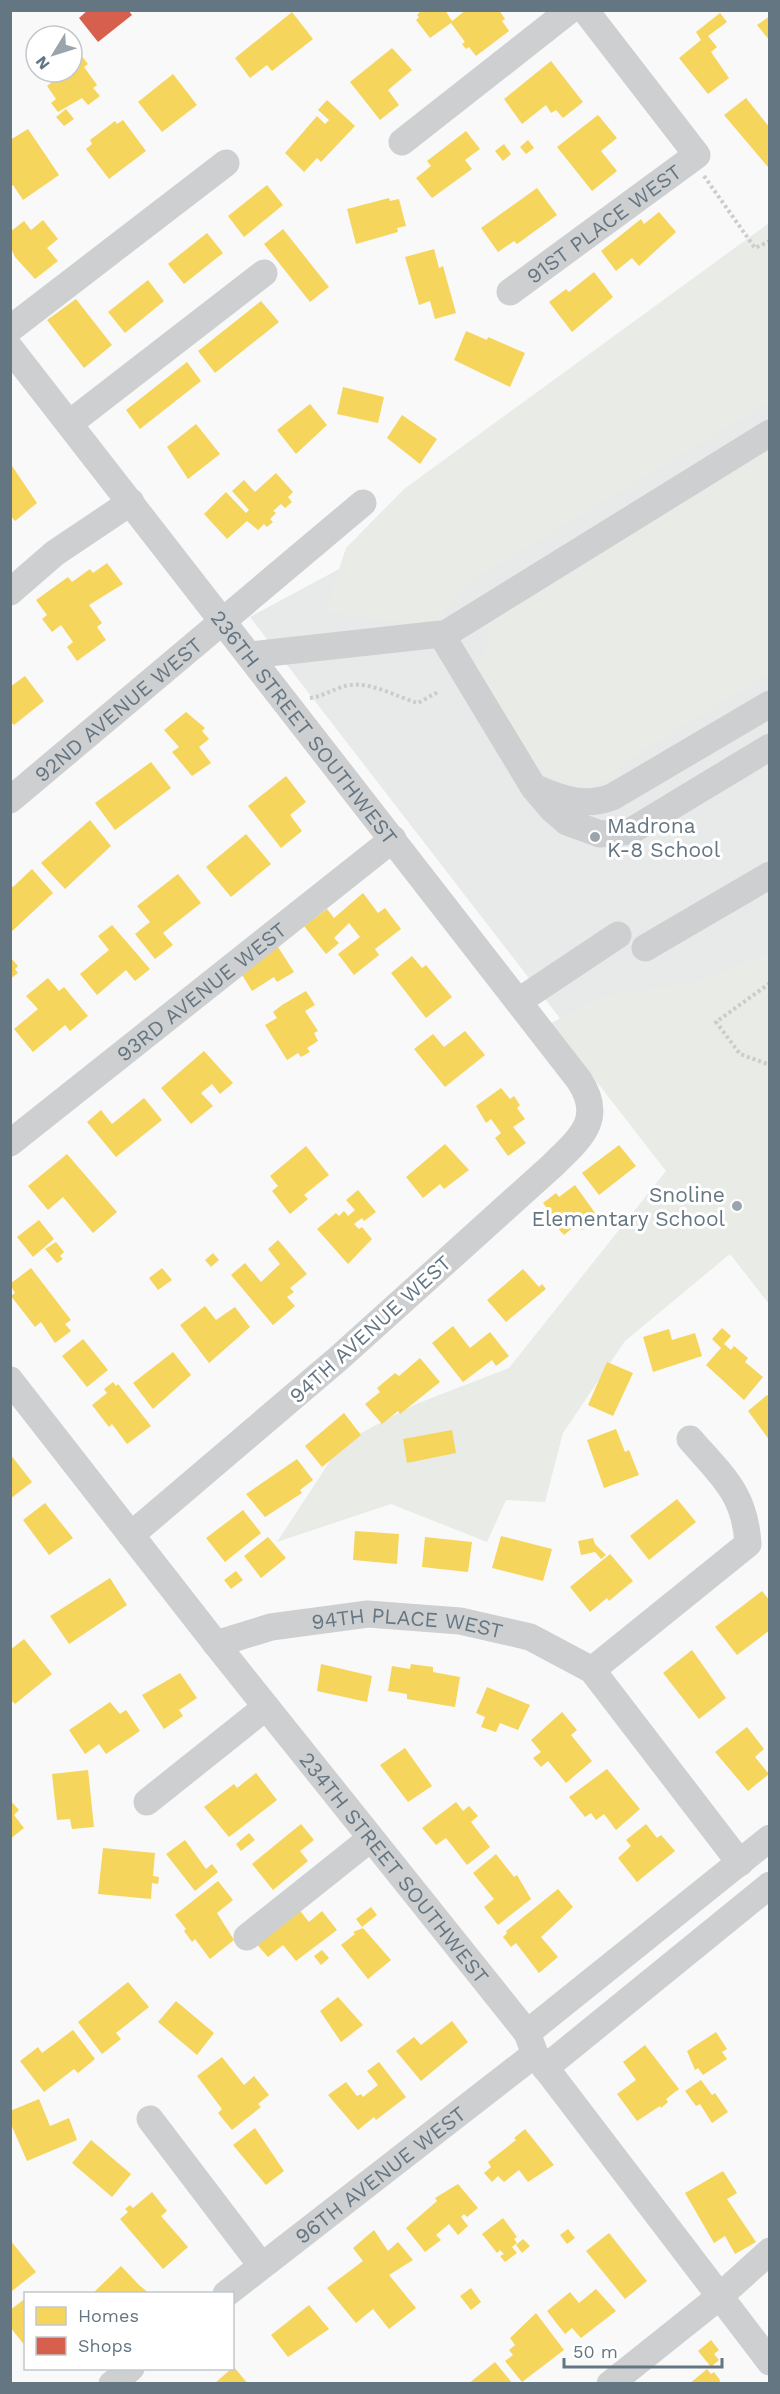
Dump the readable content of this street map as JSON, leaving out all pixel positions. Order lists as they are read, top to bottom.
{
  "streets": {
    "street": [
      "91ST PLACE WEST",
      "92ND AVENUE WEST",
      "236TH STREET SOUTHWEST",
      "93RD AVENUE WEST",
      "94TH AVENUE WEST",
      "94TH PLACE WEST",
      "234TH STREET SOUTHWEST",
      "96TH AVENUE WEST"
    ]
  },
  "crossings": [
    ["92ND AVENUE WEST", "236TH STREET SOUTHWEST"],
    ["236TH STREET SOUTHWEST", "93RD AVENUE WEST"],
    ["236TH STREET SOUTHWEST", "94TH AVENUE WEST"],
    ["94TH AVENUE WEST", "234TH STREET SOUTHWEST"],
    ["94TH PLACE WEST", "234TH STREET SOUTHWEST"],
    ["234TH STREET SOUTHWEST", "96TH AVENUE WEST"]
  ],
  "places": ["Madrona K-8 School", "Snoline Elementary School"],
  "legend": ["Homes", "Shops"],
  "scale_bar": "50 m",
  "north": "bottom left"
}
